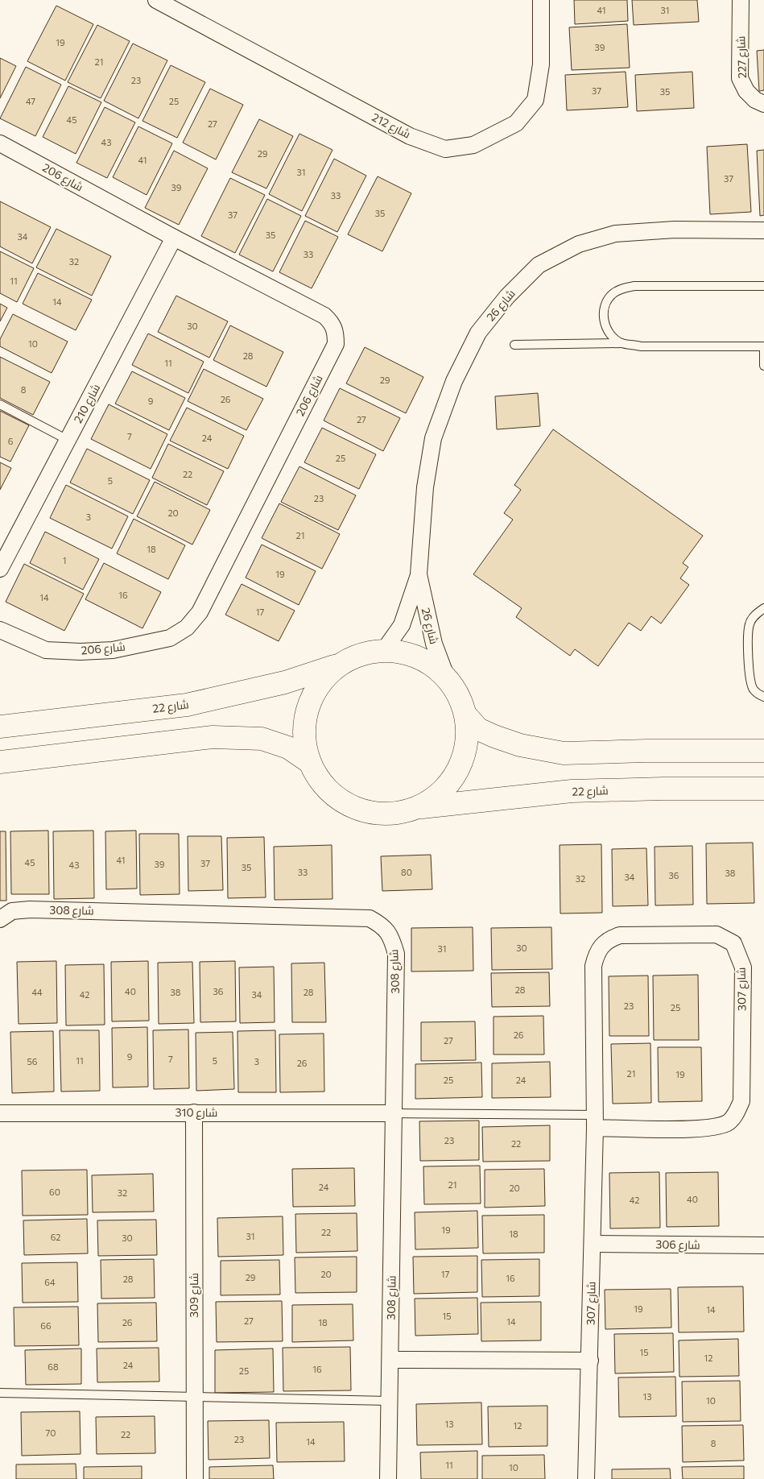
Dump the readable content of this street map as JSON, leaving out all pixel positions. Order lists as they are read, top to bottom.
{
  "streets": {
    "street": [
      "شارع 227",
      "شارع 212",
      "شارع 206",
      "شارع 26",
      "شارع 210",
      "شارع 22",
      "شارع 308",
      "شارع 307",
      "شارع 310",
      "شارع 306",
      "شارع 309"
    ]
  },
  "crossings": [
    ["شارع 206", "شارع 210"],
    ["شارع 308", "شارع 310"],
    ["شارع 307", "شارع 306"],
    ["شارع 310", "شارع 309"]
  ],
  "house_numbers": [
    "41",
    "31",
    "19",
    "39",
    "21",
    "23",
    "37",
    "35",
    "47",
    "25",
    "45",
    "27",
    "43",
    "29",
    "41",
    "31",
    "37",
    "39",
    "33",
    "35",
    "37",
    "35",
    "34",
    "33",
    "32",
    "11",
    "14",
    "30",
    "10",
    "28",
    "11",
    "29",
    "8",
    "26",
    "9",
    "27",
    "7",
    "24",
    "6",
    "25",
    "22",
    "5",
    "23",
    "20",
    "3",
    "21",
    "18",
    "1",
    "19",
    "16",
    "14",
    "17",
    "41",
    "45",
    "37",
    "39",
    "43",
    "35",
    "33",
    "80",
    "38",
    "36",
    "34",
    "32",
    "30",
    "31",
    "28",
    "40",
    "36",
    "44",
    "38",
    "28",
    "42",
    "34",
    "23",
    "25",
    "26",
    "27",
    "9",
    "7",
    "11",
    "5",
    "56",
    "3",
    "26",
    "21",
    "19",
    "25",
    "24",
    "23",
    "22",
    "21",
    "24",
    "20",
    "60",
    "32",
    "40",
    "42",
    "19",
    "22",
    "18",
    "31",
    "62",
    "30",
    "20",
    "17",
    "29",
    "16",
    "28",
    "64",
    "19",
    "14",
    "15",
    "27",
    "14",
    "26",
    "18",
    "66",
    "15",
    "12",
    "24",
    "68",
    "16",
    "25",
    "13",
    "10",
    "13",
    "12",
    "70",
    "22",
    "23",
    "14",
    "8",
    "11",
    "10"
  ]
}
